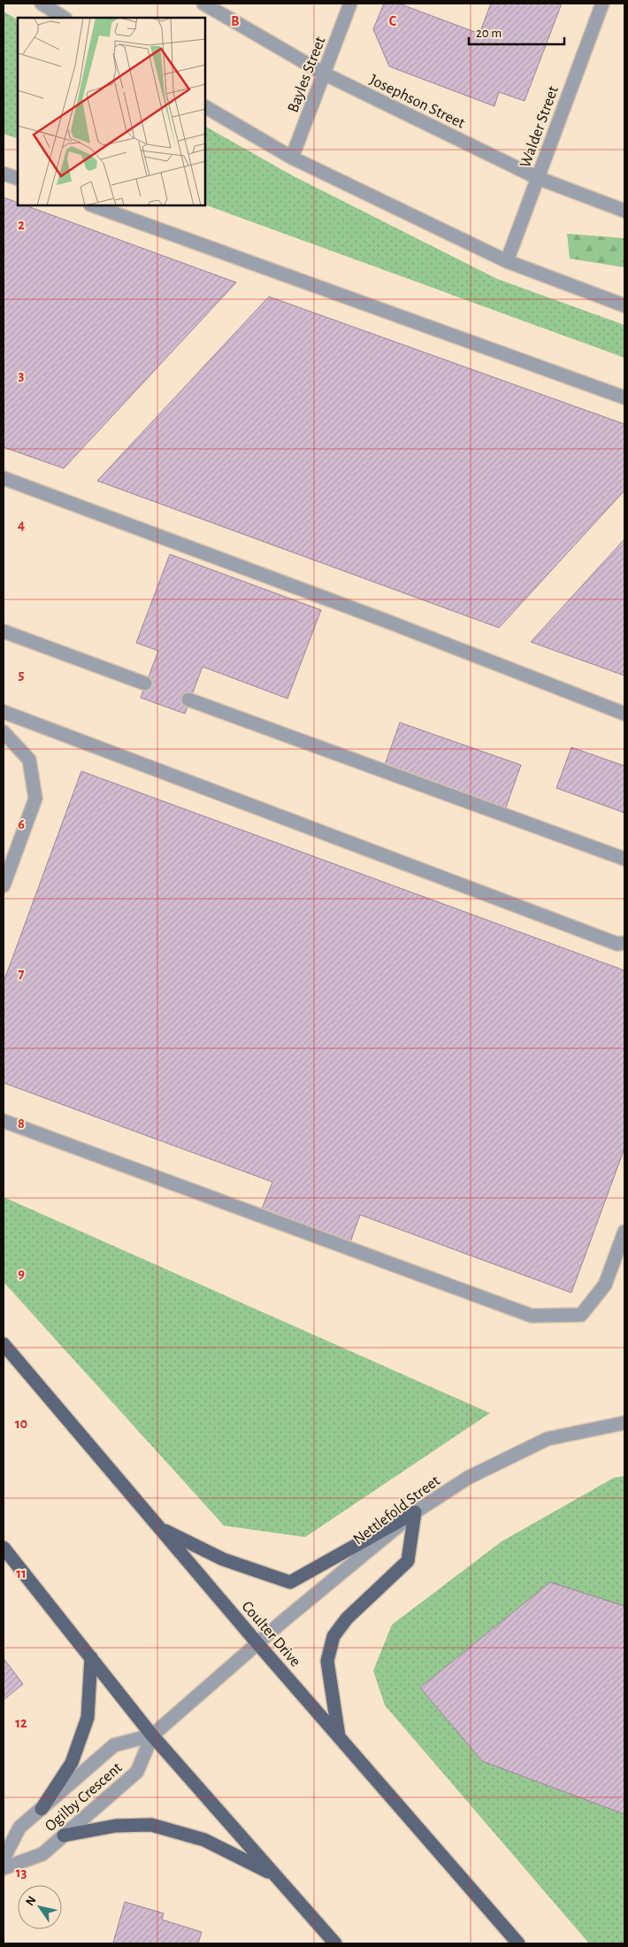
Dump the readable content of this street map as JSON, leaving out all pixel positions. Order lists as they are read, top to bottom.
{
  "streets": {
    "main road": ["Coulter Drive"],
    "street": [
      "Bayles Street",
      "Josephson Street",
      "Walder Street",
      "Nettlefold Street",
      "Ogilby Crescent"
    ]
  },
  "crossings": [
    ["Bayles Street", "Josephson Street"],
    ["Josephson Street", "Walder Street"],
    ["Nettlefold Street", "Coulter Drive"],
    ["Nettlefold Street", "Ogilby Crescent"]
  ],
  "scale_bar": "20 m",
  "north": "top left",
  "grid": {
    "columns": ["B", "C"],
    "rows": [
      "2",
      "3",
      "4",
      "5",
      "6",
      "7",
      "8",
      "9",
      "10",
      "11",
      "12",
      "13"
    ]
  }
}
